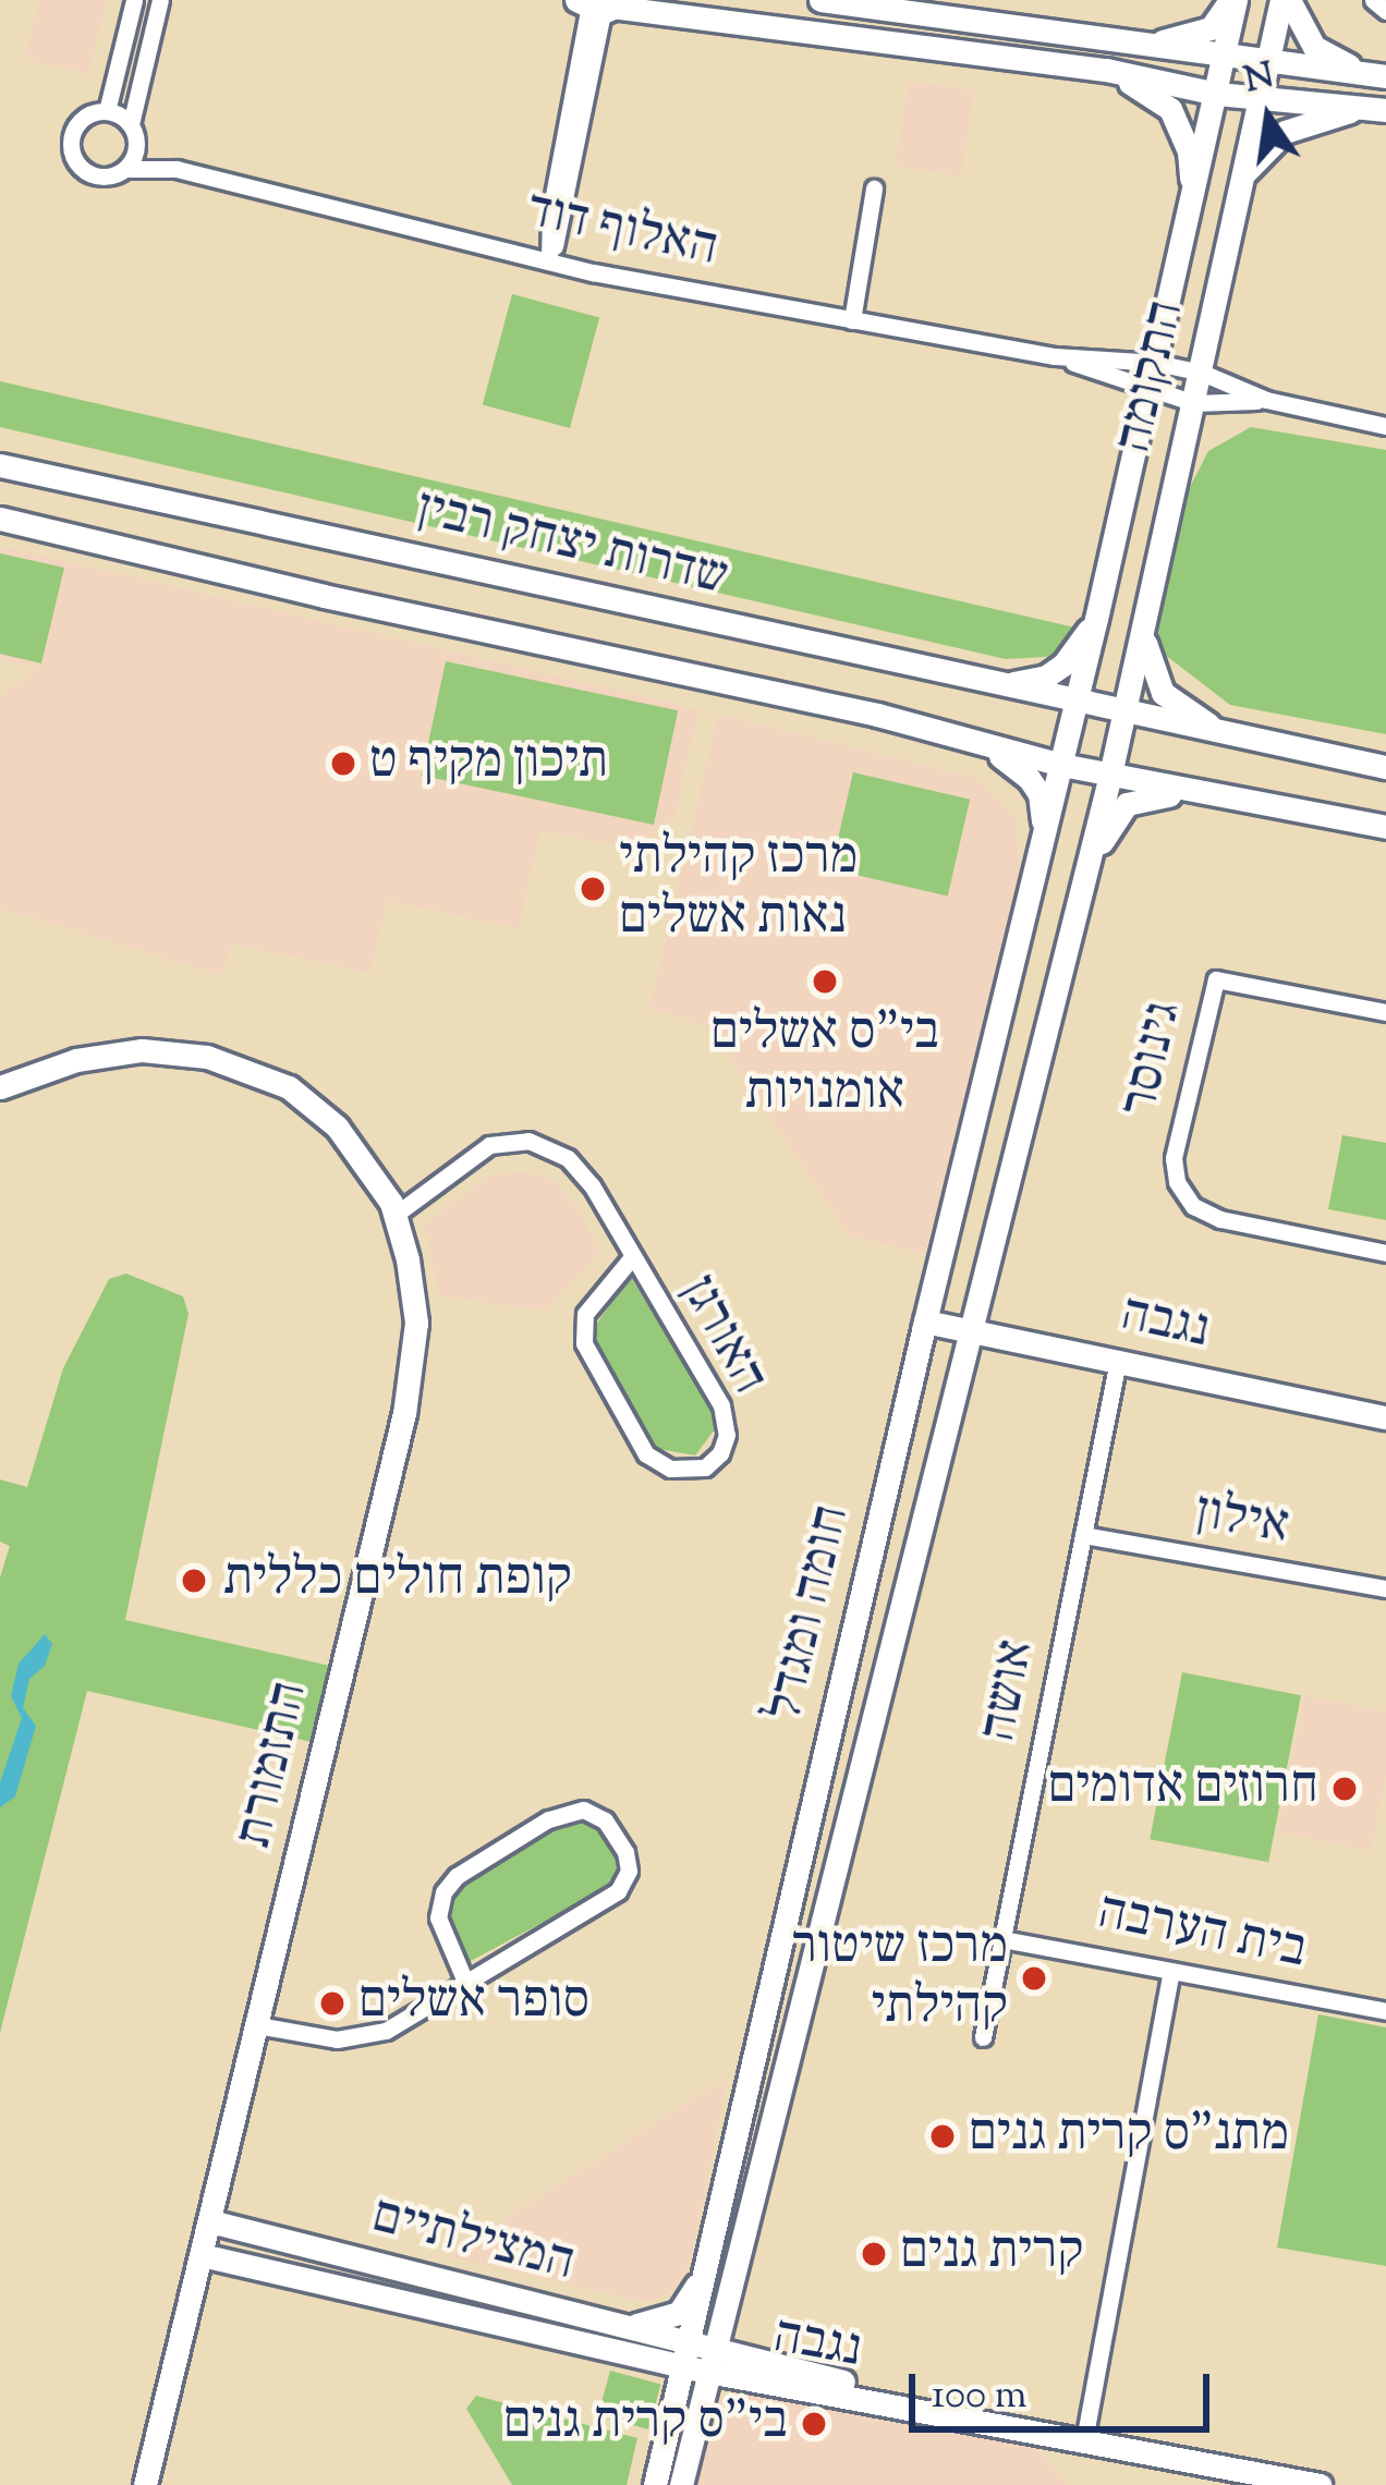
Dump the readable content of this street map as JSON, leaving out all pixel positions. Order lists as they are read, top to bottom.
{
  "streets": {
    "street": [
      "האלוף דוד",
      "התקומה",
      "שדרות יצחק רבין",
      "גינוסר",
      "נגבה",
      "האורגן",
      "אילון",
      "חומה ומגדל",
      "אושה",
      "התזמורת",
      "בית הערבה",
      "המצילתיים"
    ]
  },
  "crossings": [
    ["האלוף דוד", "התקומה"],
    ["התקומה", "שדרות יצחק רבין"],
    ["התקומה", "חומה ומגדל"],
    ["שדרות יצחק רבין", "חומה ומגדל"],
    ["נגבה", "חומה ומגדל"],
    ["נגבה", "אושה"],
    ["נגבה", "המצילתיים"],
    ["האורגן", "התזמורת"],
    ["אילון", "אושה"],
    ["חומה ומגדל", "המצילתיים"],
    ["אושה", "בית הערבה"],
    ["התזמורת", "המצילתיים"]
  ],
  "places": [
    "תיכון מקיף ט",
    "מרכז קהילתי נאות אשלים",
    "בי\"ס אשלים אומנויות",
    "קופת חולים כללית",
    "חרוזים אדומים",
    "מרכז שיטור קהילתי",
    "סופר אשלים",
    "מתנ\"ס קרית גנים",
    "קרית גנים",
    "בי\"ס קרית גנים"
  ],
  "scale_bar": "100 m",
  "north": "top"
}
